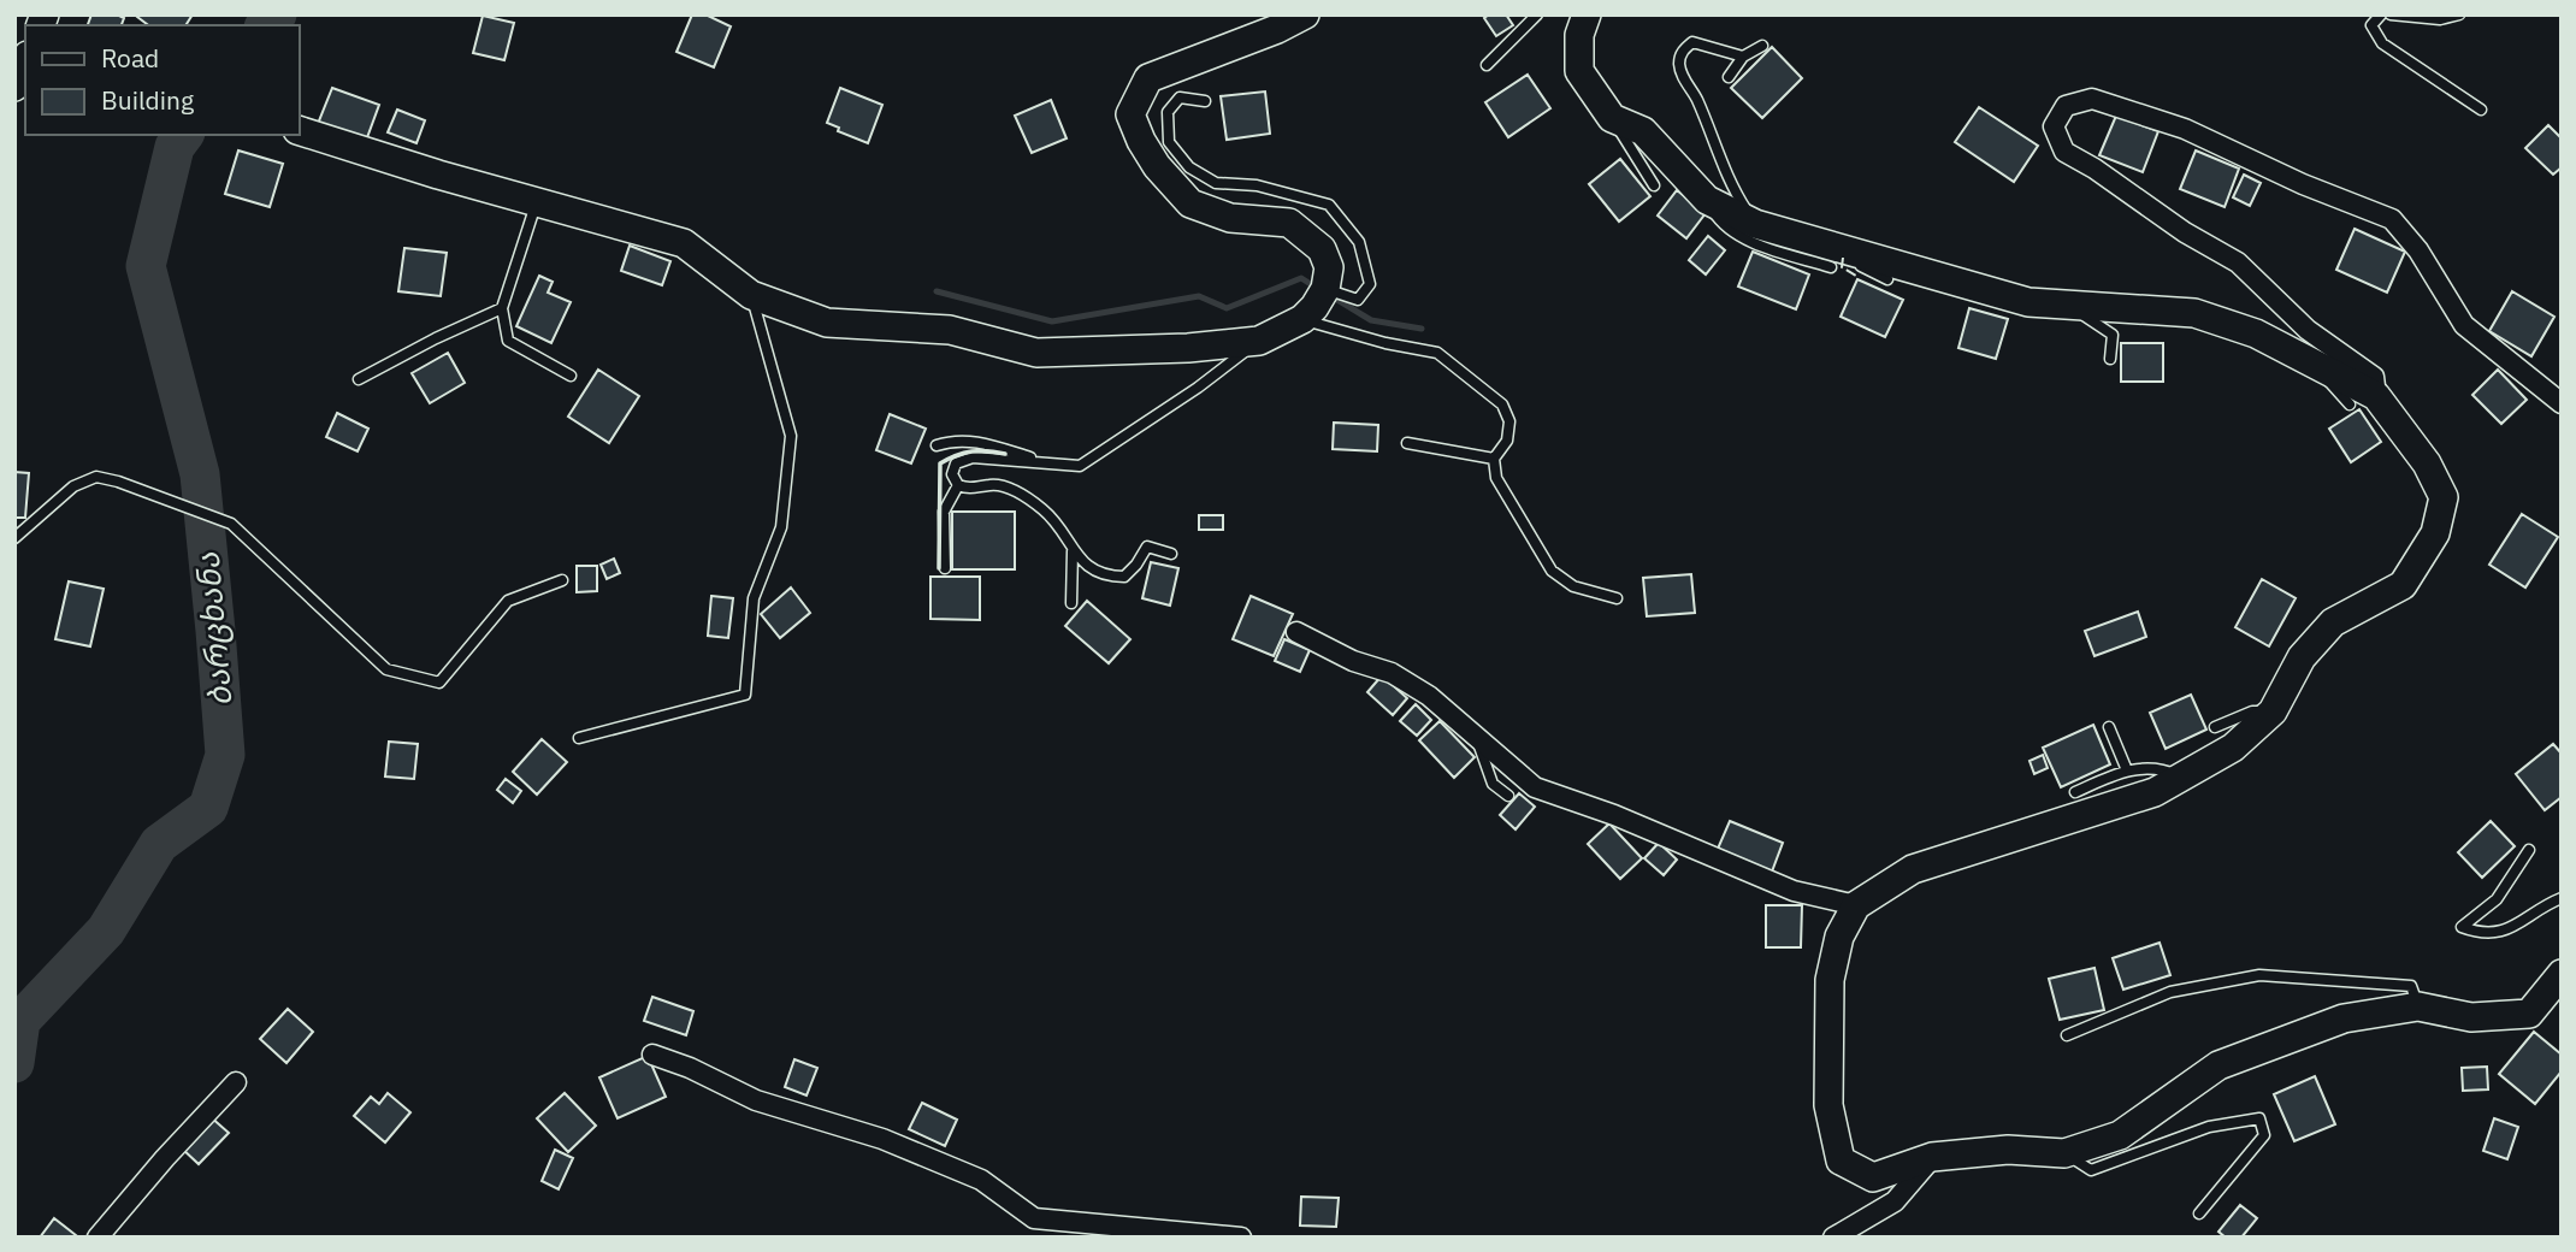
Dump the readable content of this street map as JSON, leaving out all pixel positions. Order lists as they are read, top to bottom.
{
  "water": ["ბარცხანა"],
  "legend": ["Road", "Building"]
}
